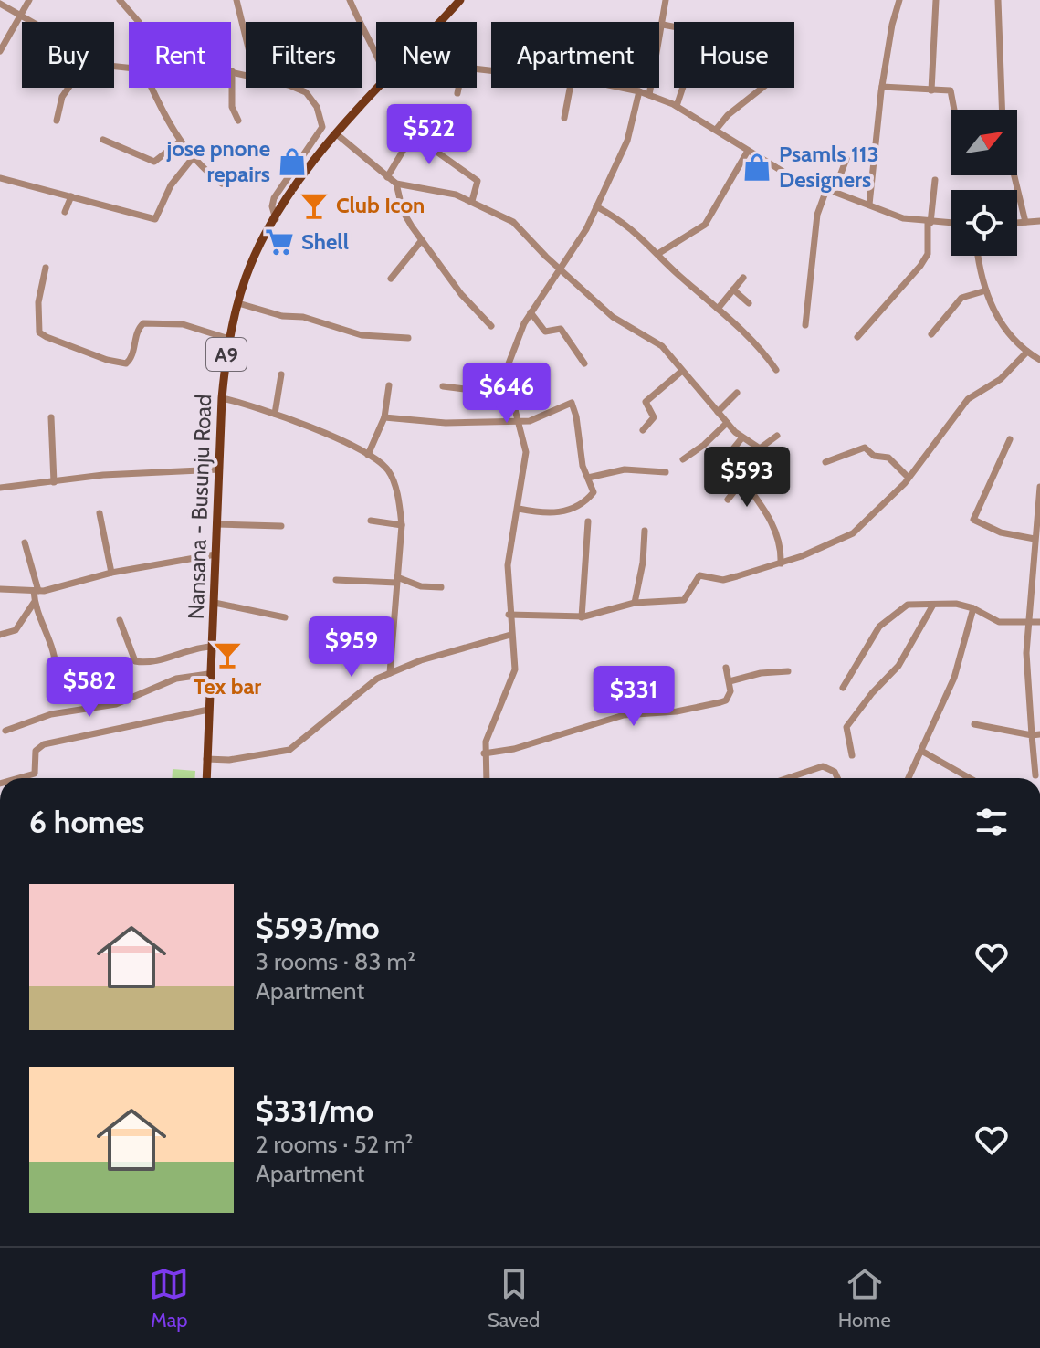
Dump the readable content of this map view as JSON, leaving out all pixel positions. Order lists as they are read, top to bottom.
{
  "streets": {
    "main road": ["A9", "Nansana - Busunju Road"]
  },
  "places": {
    "shop": ["jose pnone repairs", "Psamls 113 Designers"],
    "bar": ["Club Icon", "Tex bar"],
    "supermarket": ["Shell"]
  },
  "north": "top right",
  "page": {
    "chip": [
      "Buy",
      "Rent",
      "Filters",
      "New",
      "Apartment",
      "House"
    ],
    "price": [
      "$522",
      "$646",
      "$593",
      "$959",
      "$582",
      "$331"
    ],
    "heading": "6 homes",
    "list": [
      {
        "name": "$593/mo",
        "note": "3 rooms · 83 m² · Apartment"
      },
      {
        "name": "$331/mo",
        "note": "2 rooms · 52 m² · Apartment"
      }
    ],
    "tabs": ["Map", "Saved", "Home"]
  }
}
